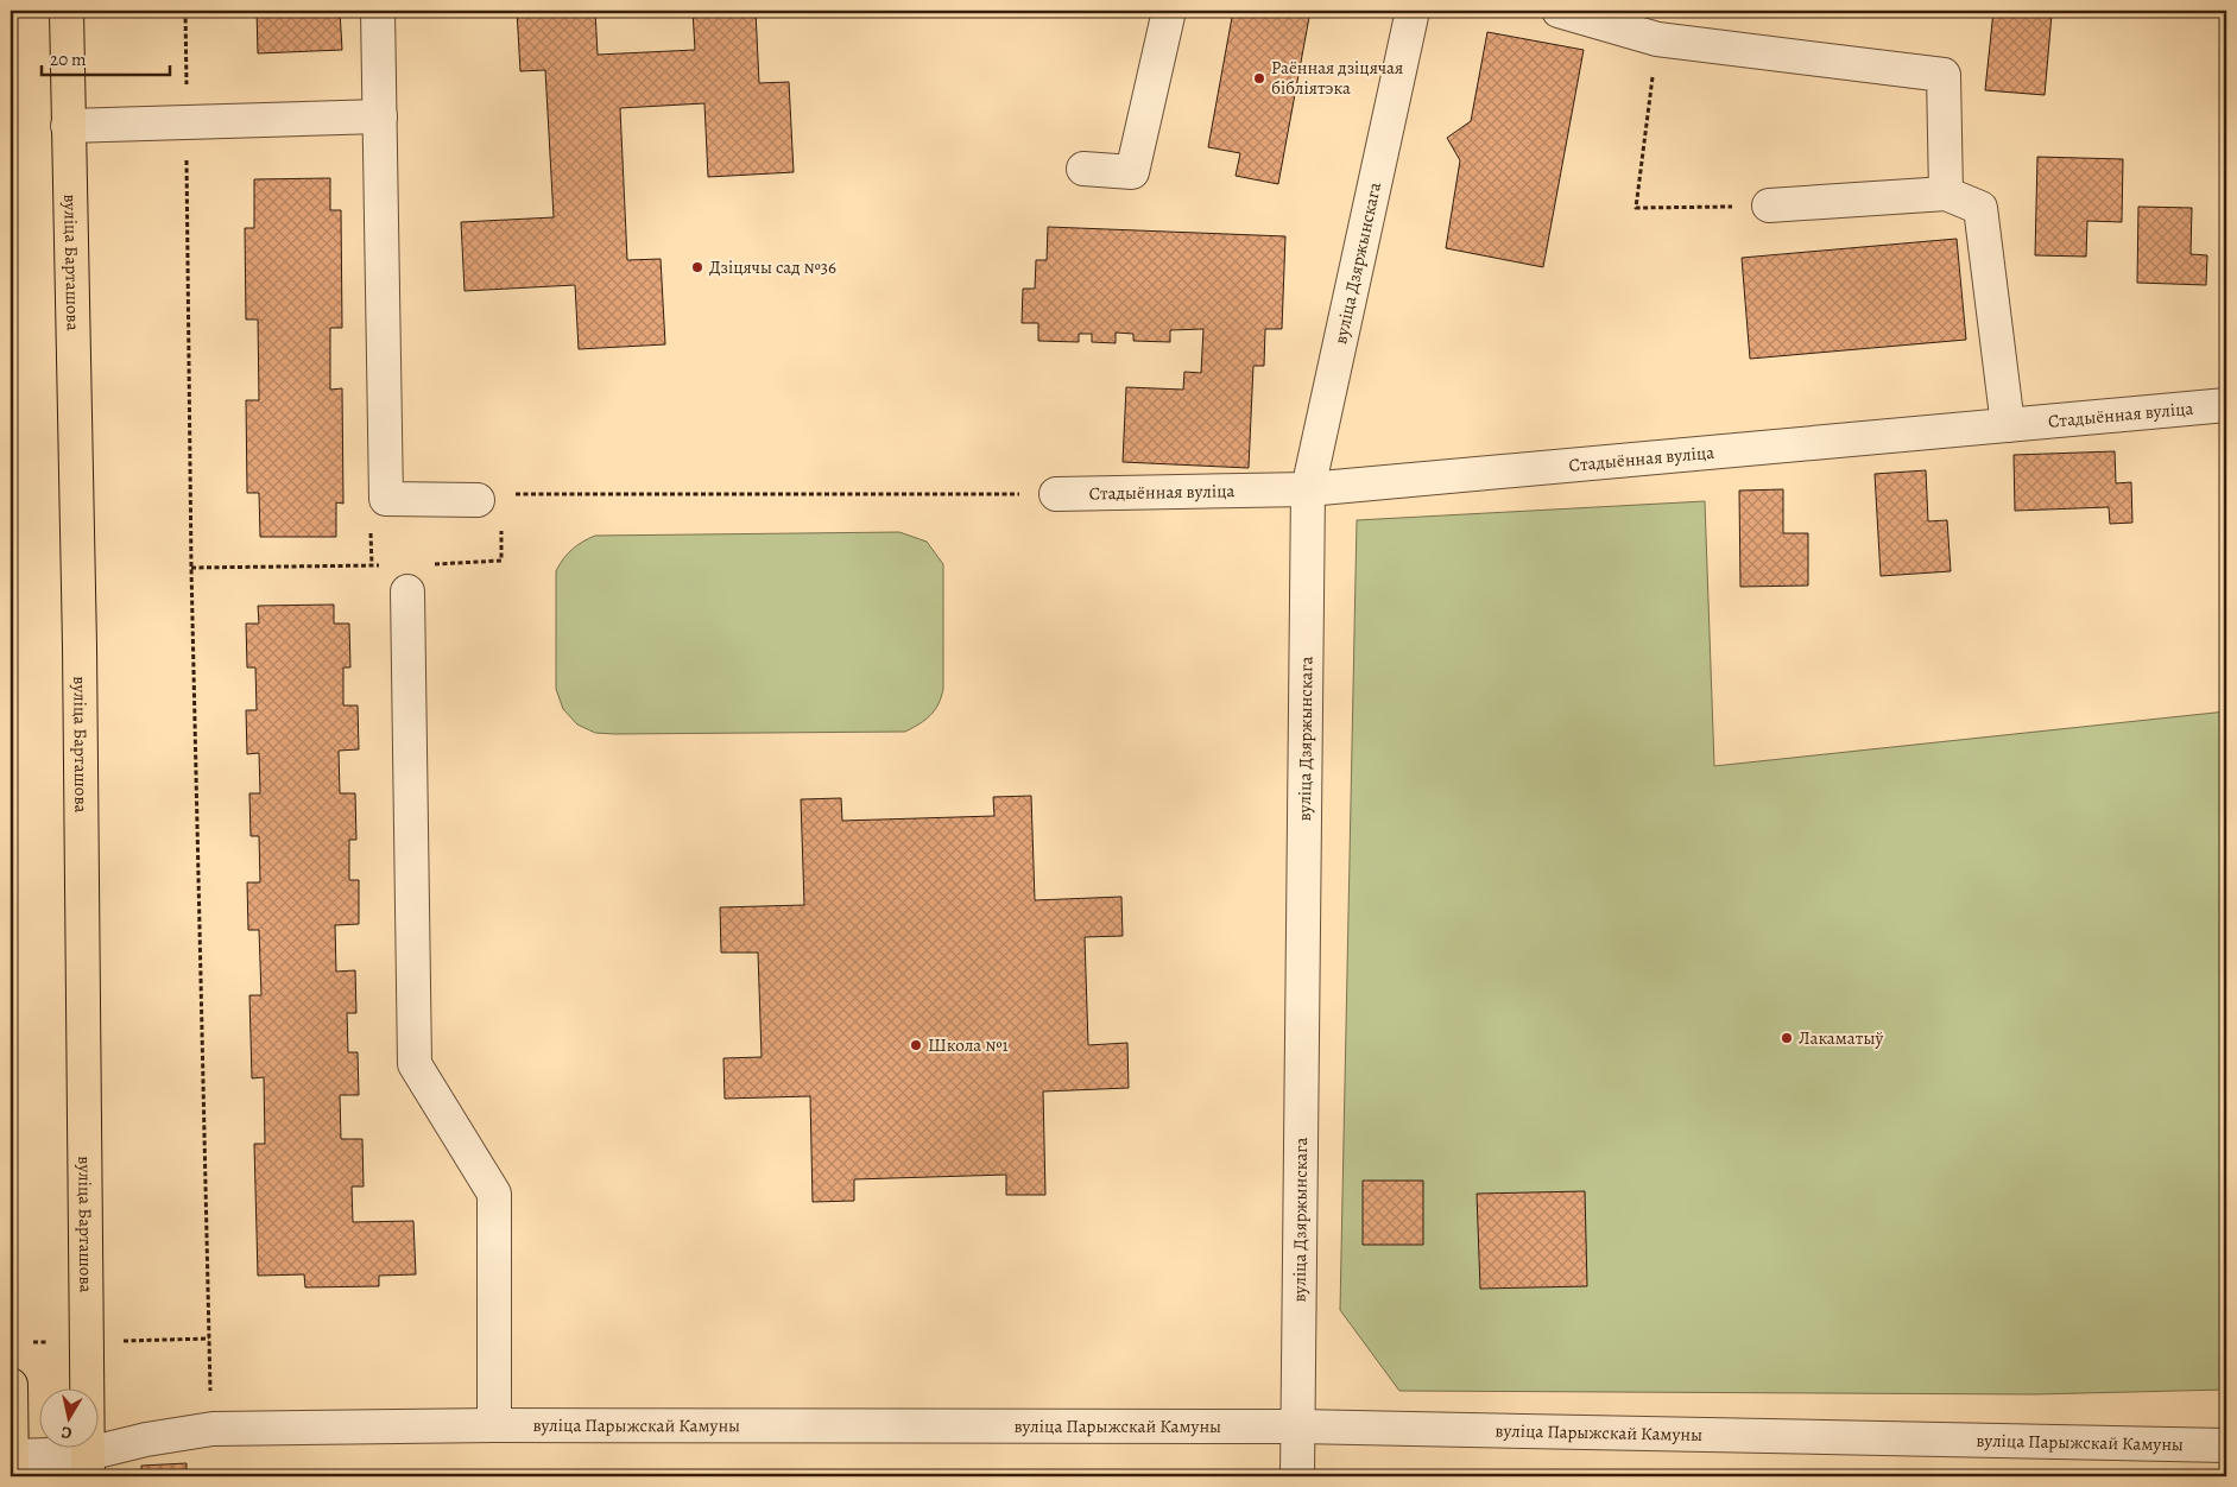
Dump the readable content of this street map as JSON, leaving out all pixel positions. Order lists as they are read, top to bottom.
{
  "streets": {
    "main road": ["вуліца Барташова"],
    "street": ["вуліца Дзяржынскага", "Стадыённая вуліца", "вуліца Парыжскай Камуны"]
  },
  "crossings": [
    ["вуліца Барташова", "вуліца Парыжскай Камуны"],
    ["вуліца Дзяржынскага", "Стадыённая вуліца"],
    ["вуліца Дзяржынскага", "вуліца Парыжскай Камуны"]
  ],
  "places": [
    "Раённая дзіцячая бібліятэка",
    "Дзіцячы сад №36",
    "Лакаматыў",
    "Школа №1"
  ],
  "scale_bar": "20 m",
  "north": "bottom"
}
